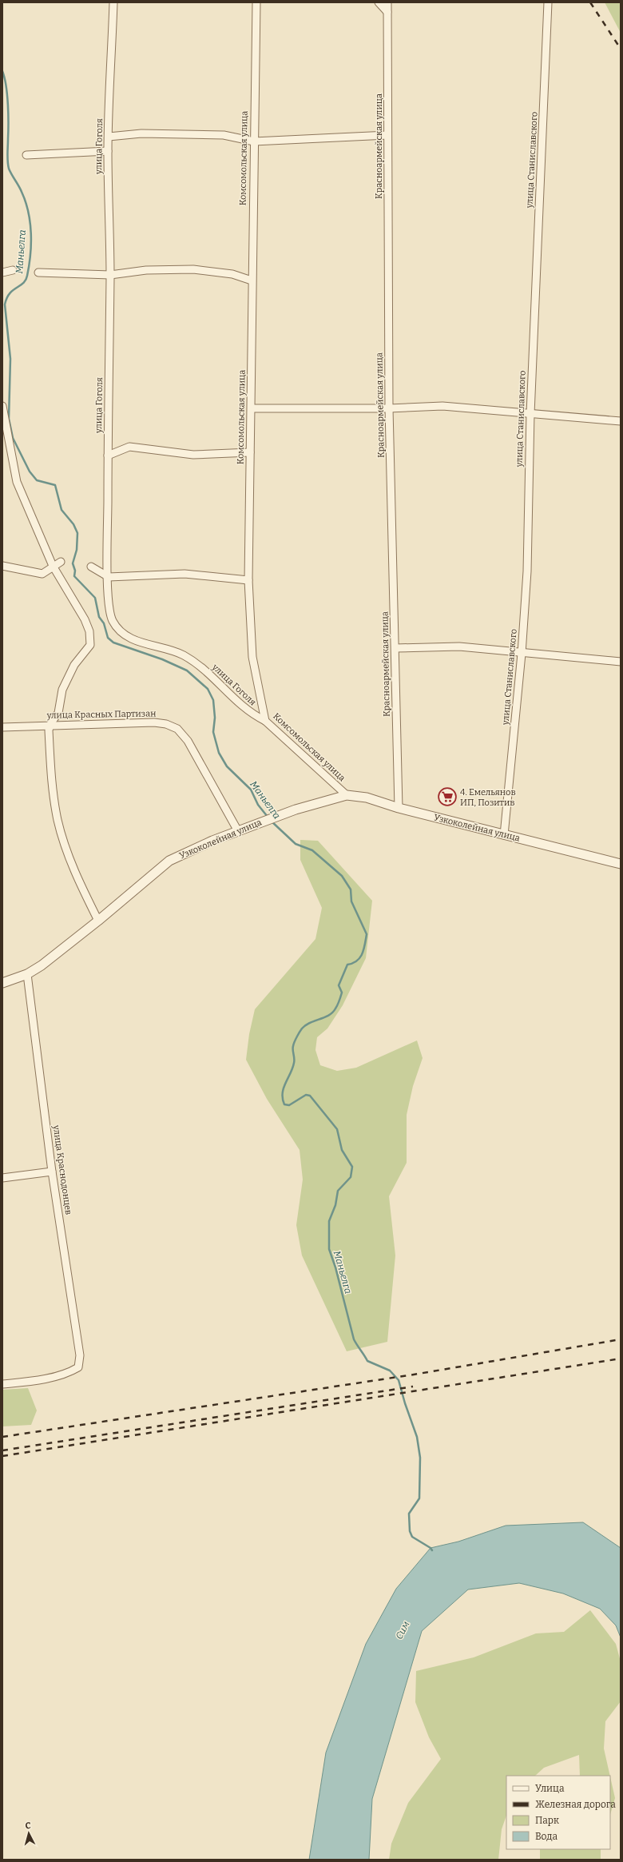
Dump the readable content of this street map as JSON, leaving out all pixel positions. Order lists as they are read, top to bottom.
{
  "streets": {
    "street": [
      "улица Гоголя",
      "Красноармейская улица",
      "Комсомольская улица",
      "улица Станиславского",
      "улица Красных Партизан",
      "Узкоколейная улица",
      "улица Краснодонцев"
    ]
  },
  "crossings": [
    ["улица Гоголя", "Комсомольская улица"],
    ["Красноармейская улица", "Узкоколейная улица"],
    ["Комсомольская улица", "Узкоколейная улица"],
    ["улица Станиславского", "Узкоколейная улица"],
    ["улица Красных Партизан", "Узкоколейная улица"],
    ["Узкоколейная улица", "улица Краснодонцев"]
  ],
  "water": ["Маньелга", "Сим"],
  "places": {
    "supermarket": ["4. Емельянов ИП, Позитив"]
  },
  "legend": [
    "Улица",
    "Железная дорога",
    "Парк",
    "Вода"
  ],
  "north": "top"
}
